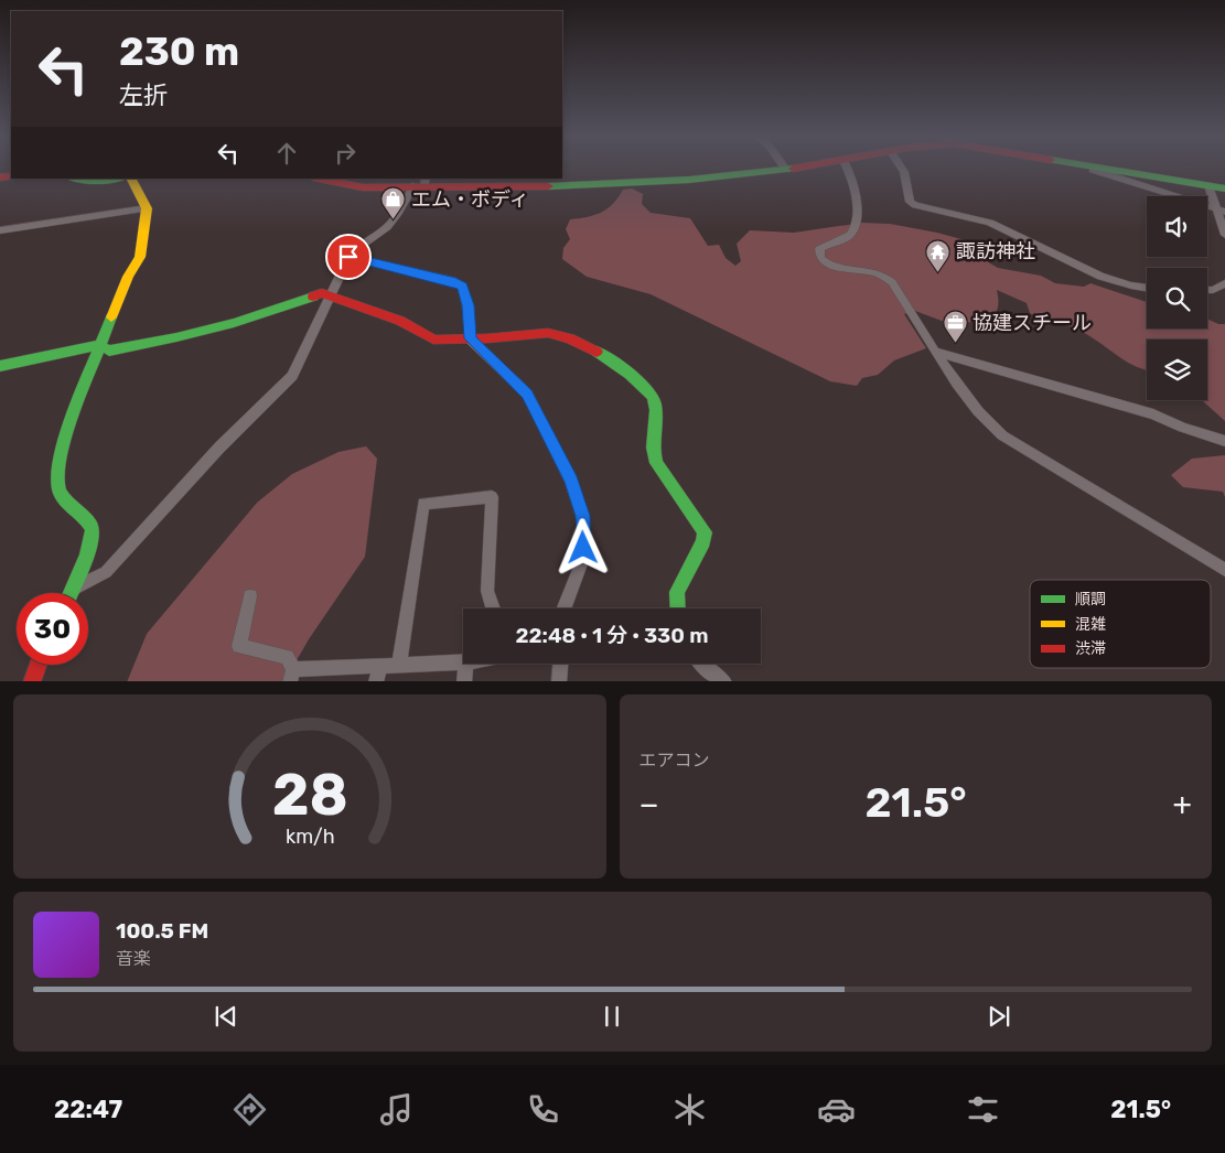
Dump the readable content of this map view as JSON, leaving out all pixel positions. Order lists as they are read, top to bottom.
{
  "places": {
    "shop": ["エム・ボディ"],
    "temple": ["諏訪神社"],
    "office": ["協建スチール"]
  },
  "legend": ["順調", "混雑", "渋滞"],
  "page": {
    "turn": ["230 m", "左折"],
    "limit": "30",
    "trip": "22:48 · 1 分 · 330 m",
    "tile": "エアコン",
    "heat": ["−", "21.5°", "+"],
    "song": ["100.5 FM", "音楽"],
    "tabs": ["22:47", "21.5°"],
    "gauge": ["28", "km/h"]
  }
}
